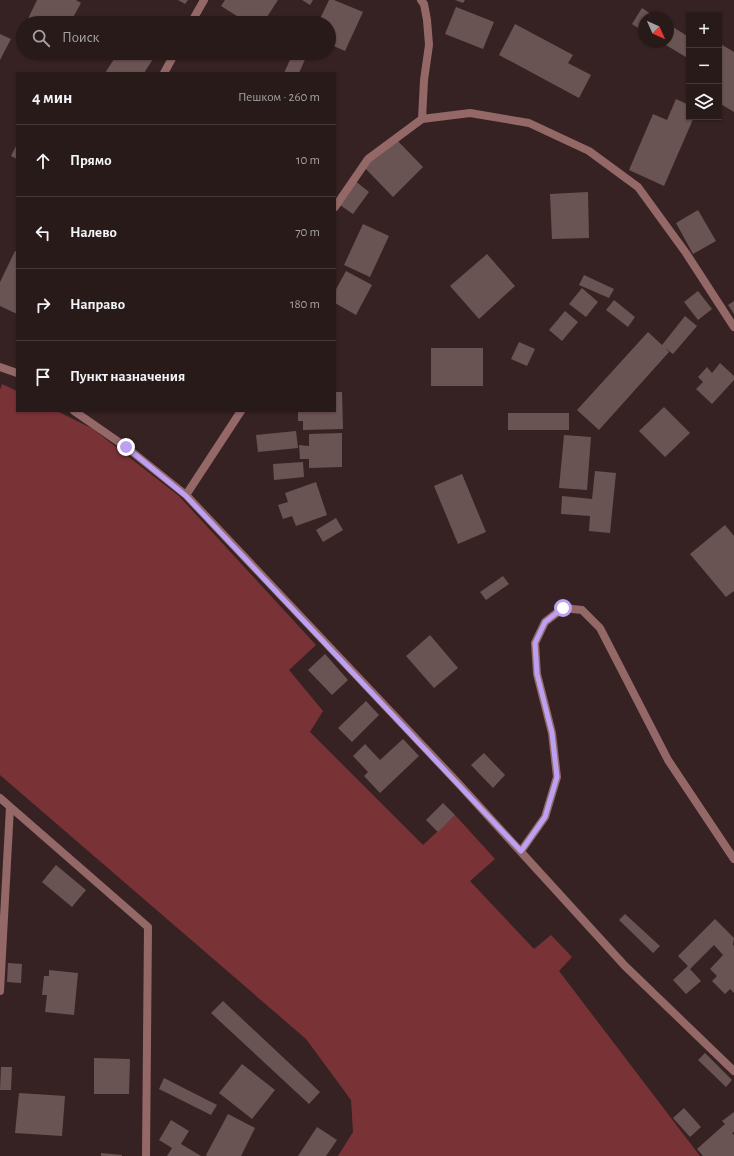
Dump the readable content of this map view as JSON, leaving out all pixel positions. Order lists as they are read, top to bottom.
{
  "north": "bottom right",
  "page": {
    "map_buttons": ["+", "−"],
    "search": "Поиск",
    "heading": ["4 мин", "Пешком · 260 m"],
    "list": [
      ["Прямо", "10 m"],
      ["Налево", "70 m"],
      ["Направо", "180 m"],
      "Пункт назначения"
    ]
  }
}
